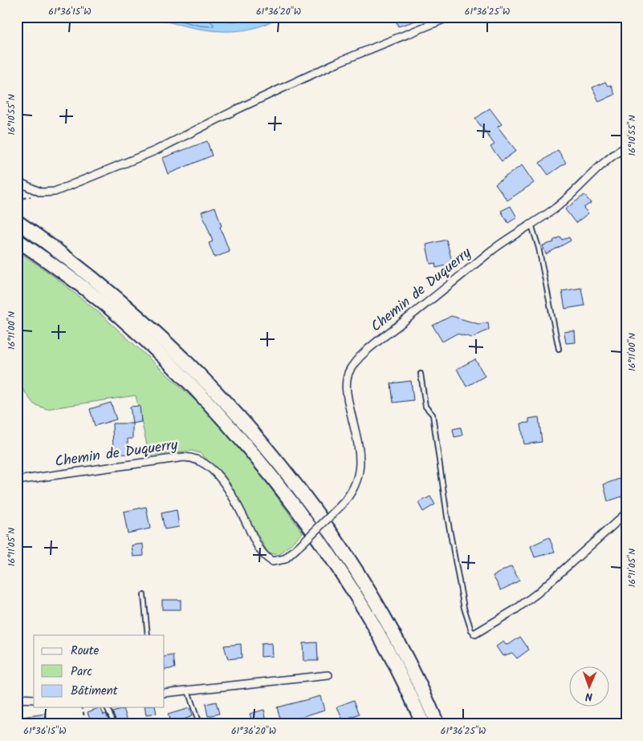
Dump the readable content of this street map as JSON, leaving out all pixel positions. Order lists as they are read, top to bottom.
{
  "streets": {
    "street": ["Chemin de Duquerry"]
  },
  "legend": ["Route", "Parc", "Bâtiment"],
  "north": "bottom",
  "coordinates": [
    "61°36'15\"W",
    "61°36'20\"W",
    "61°36'25\"W",
    "16°10'55\"N",
    "16°11'00\"N",
    "16°11'05\"N"
  ]
}
